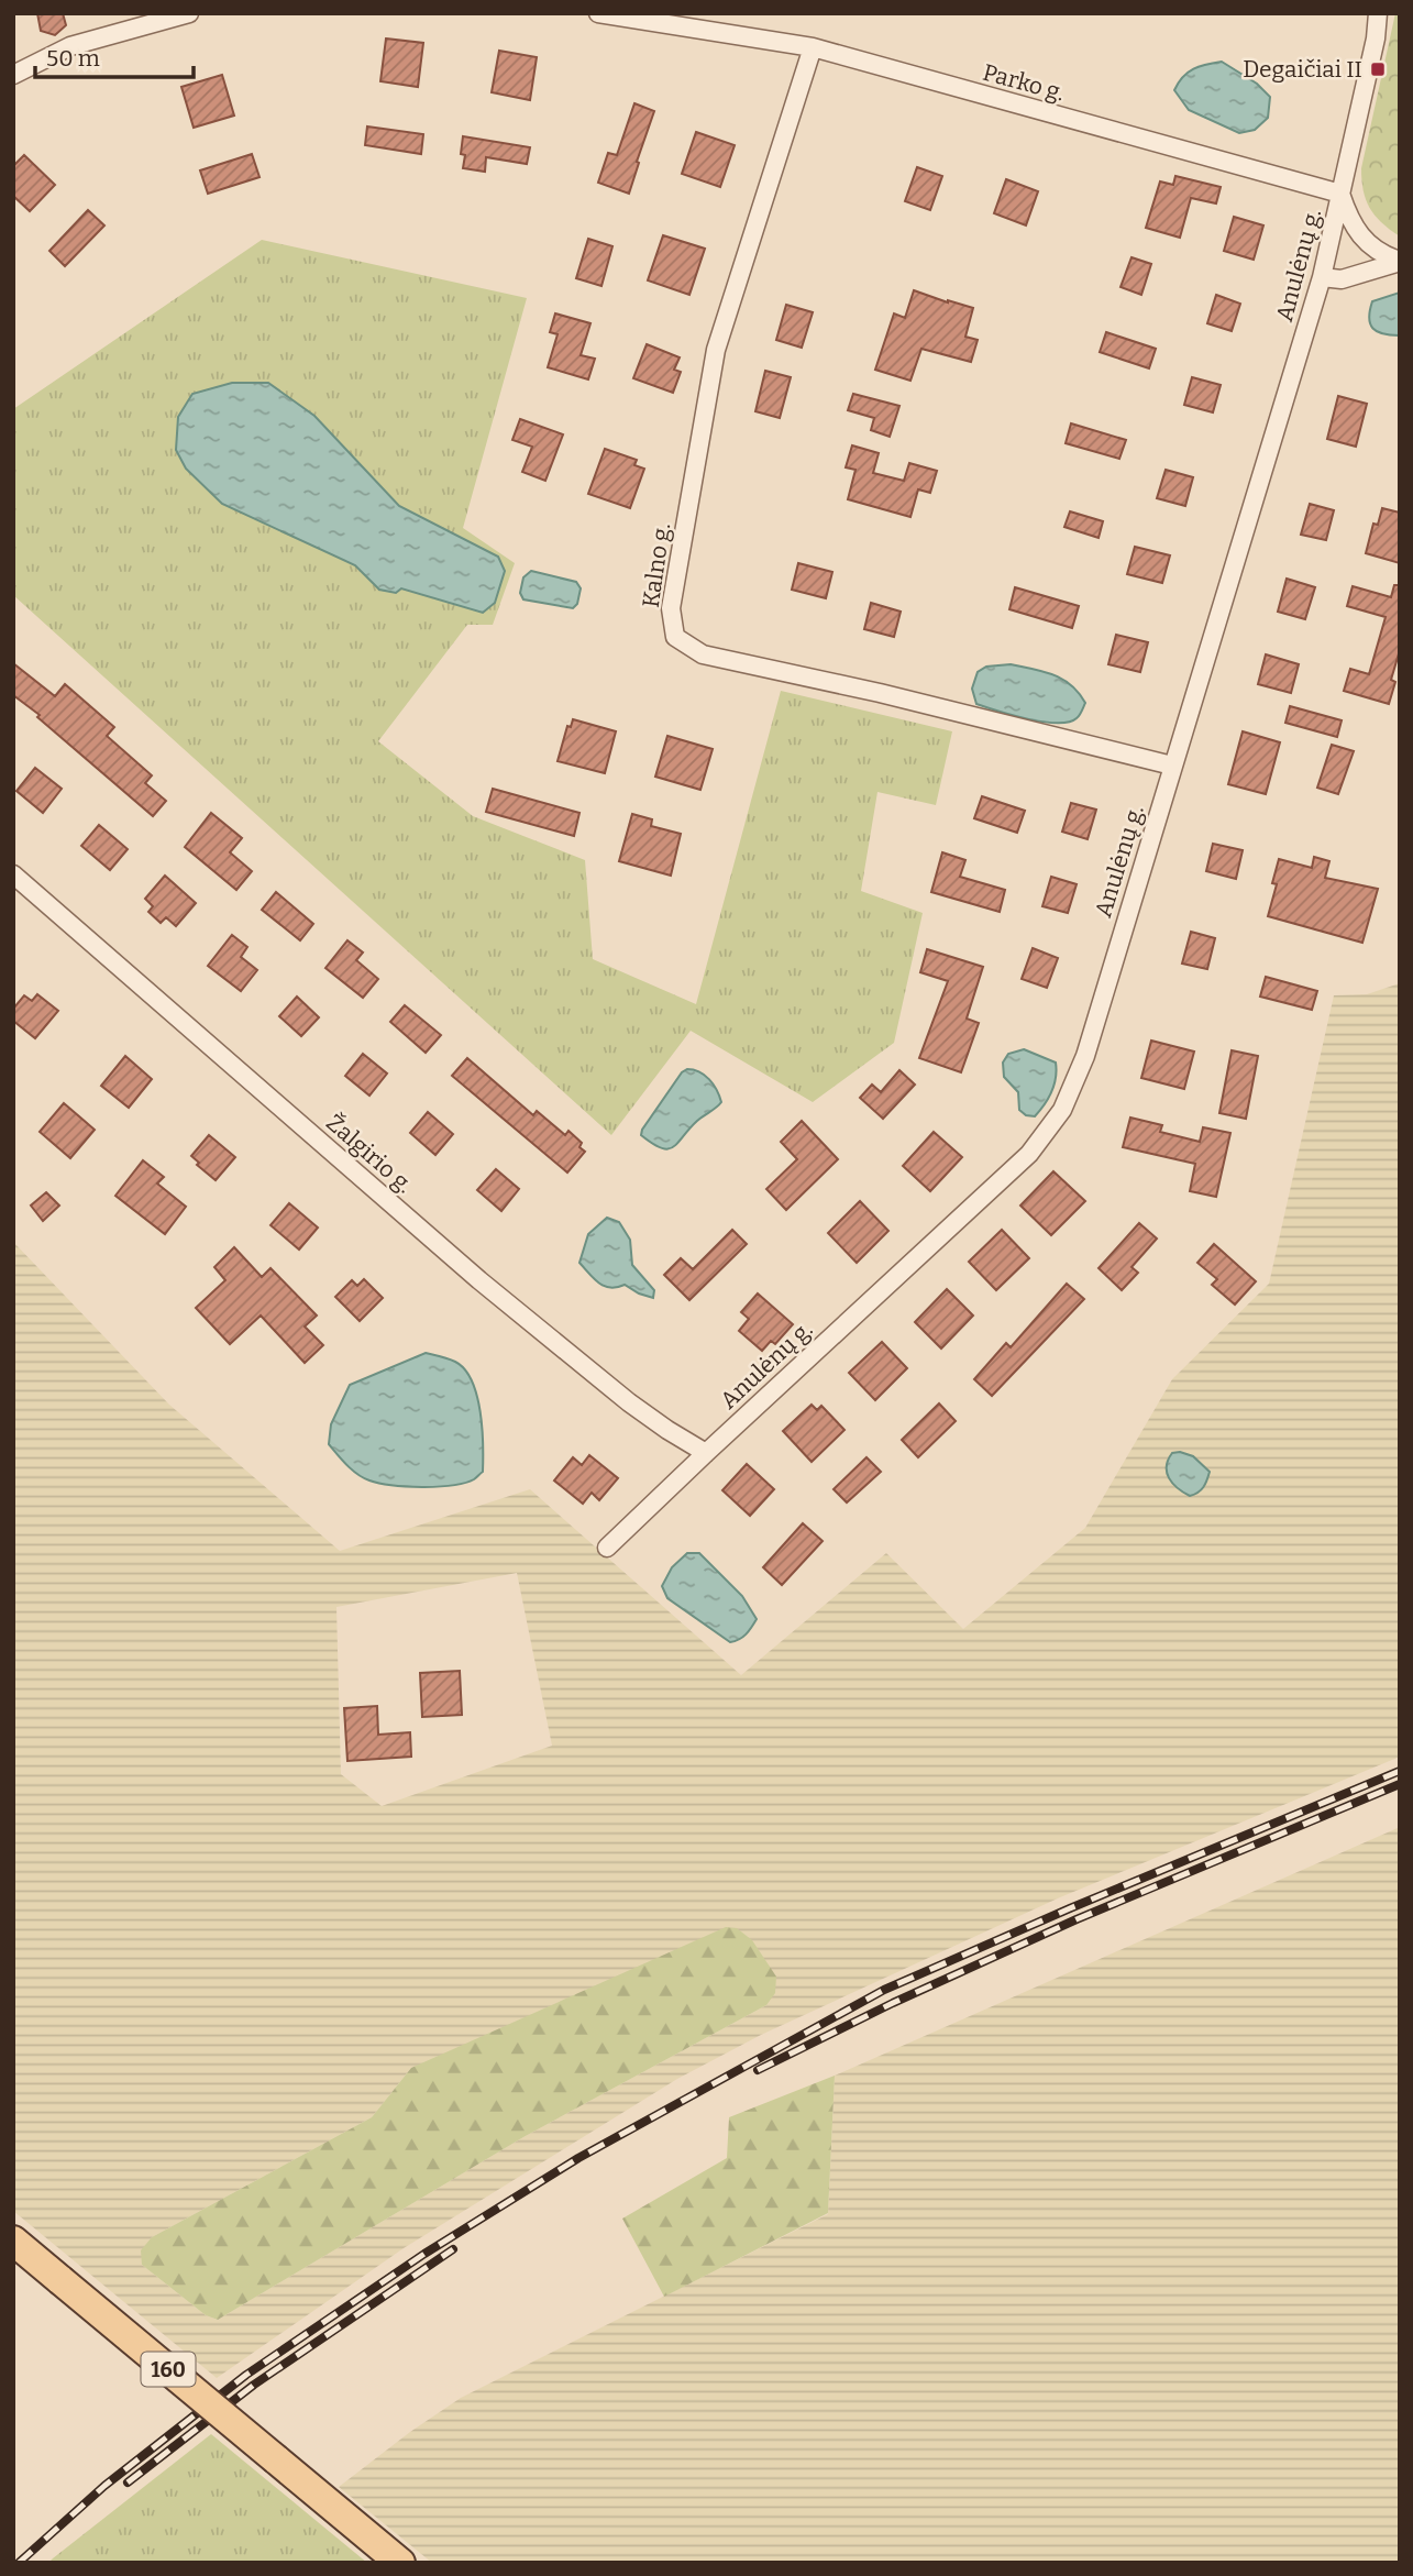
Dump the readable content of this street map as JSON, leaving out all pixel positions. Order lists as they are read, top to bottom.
{
  "streets": {
    "main road": ["160"],
    "street": [
      "Parko g.",
      "Anulėnų g.",
      "Kalno g.",
      "Žalgirio g."
    ]
  },
  "crossings": [
    ["Parko g.", "Anulėnų g."],
    ["Parko g.", "Kalno g."],
    ["Anulėnų g.", "Kalno g."],
    ["Anulėnų g.", "Žalgirio g."]
  ],
  "places": {
    "transit": ["Degaičiai II"]
  },
  "scale_bar": "50 m"
}
